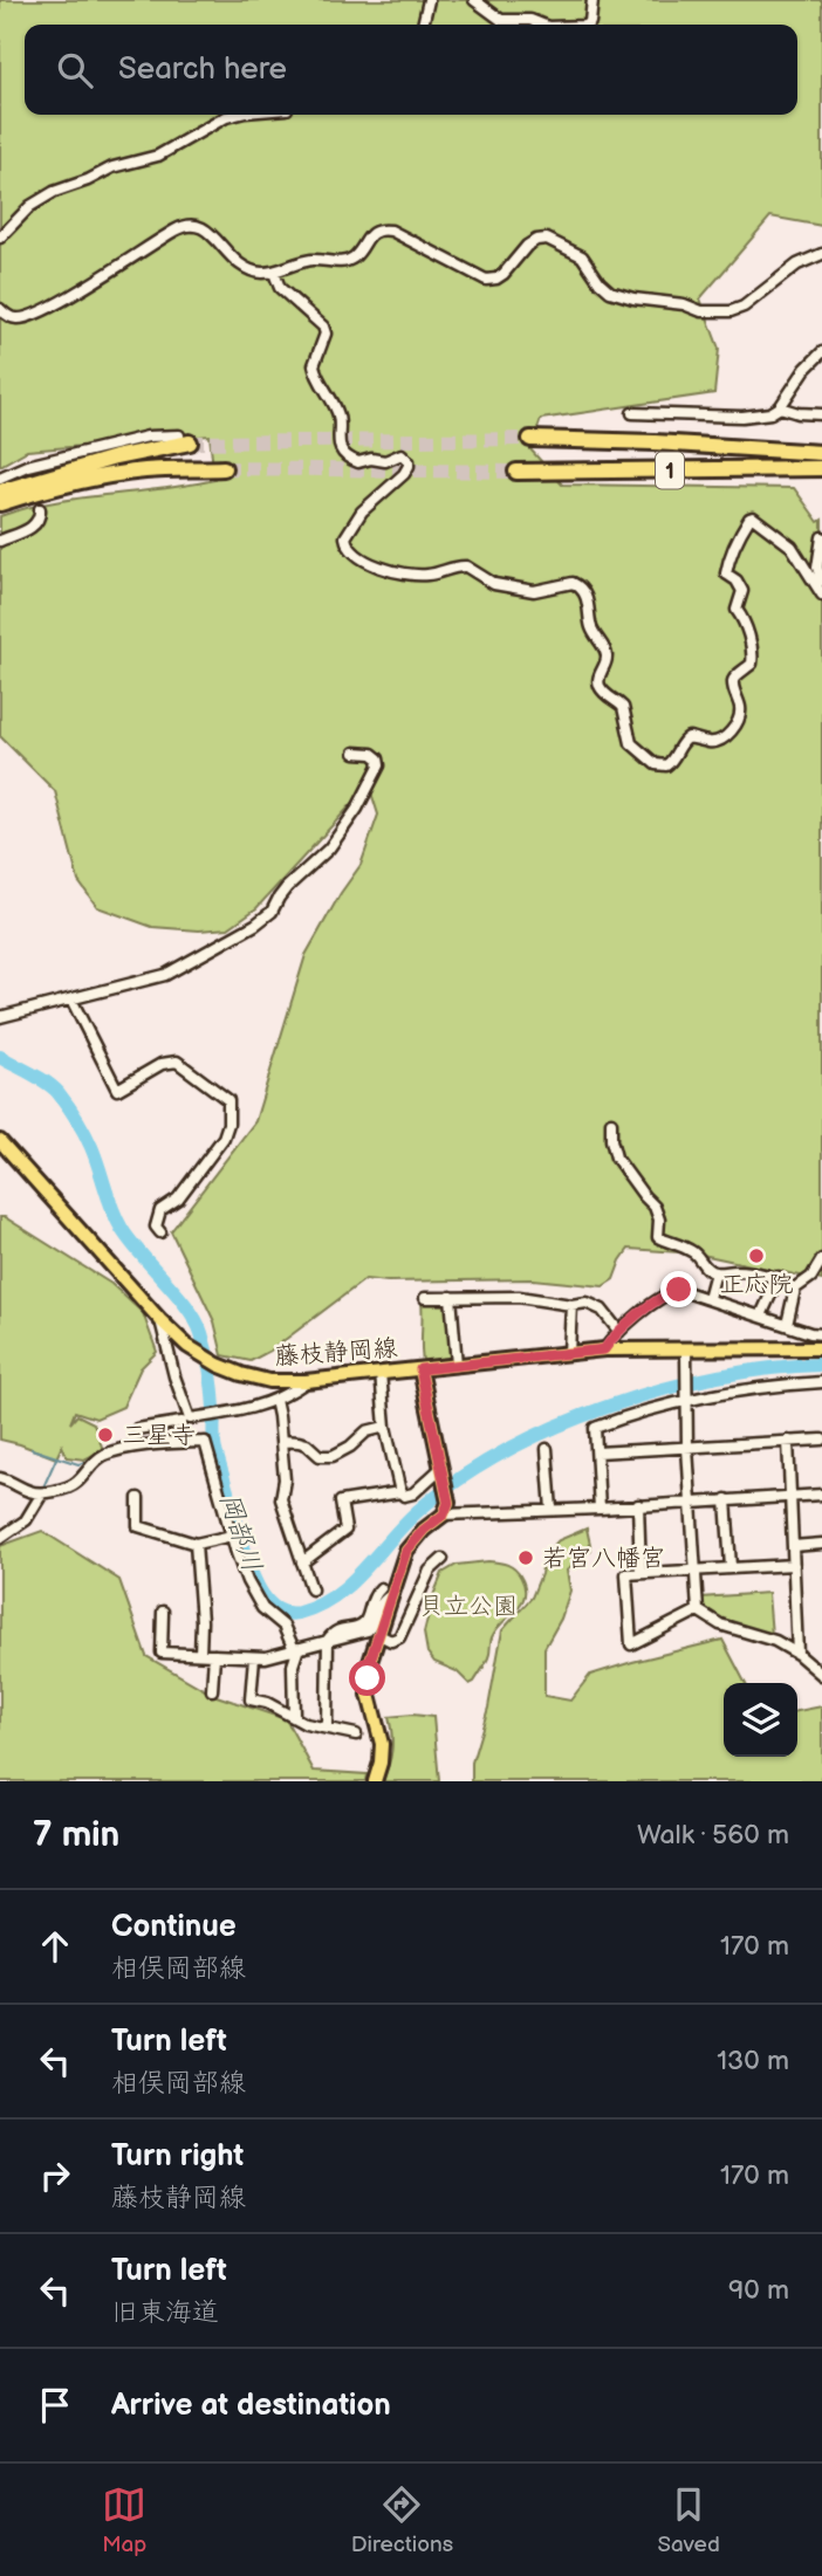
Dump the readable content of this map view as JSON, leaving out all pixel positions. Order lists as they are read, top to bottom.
{
  "streets": {
    "highway": ["1"],
    "main road": ["藤枝静岡線"]
  },
  "water": ["岡部川"],
  "parks": ["貝立公園"],
  "places": ["正応院", "三星寺", "若宮八幡宮"],
  "page": {
    "search": "Search here",
    "heading": ["7 min", "Walk · 560 m"],
    "list": [
      ["Continue", "相俣岡部線", "170 m"],
      ["Turn left", "相俣岡部線", "130 m"],
      ["Turn right", "藤枝静岡線", "170 m"],
      ["Turn left", "旧東海道", "90 m"],
      "Arrive at destination"
    ],
    "nav": ["Map", "Directions", "Saved"]
  }
}
